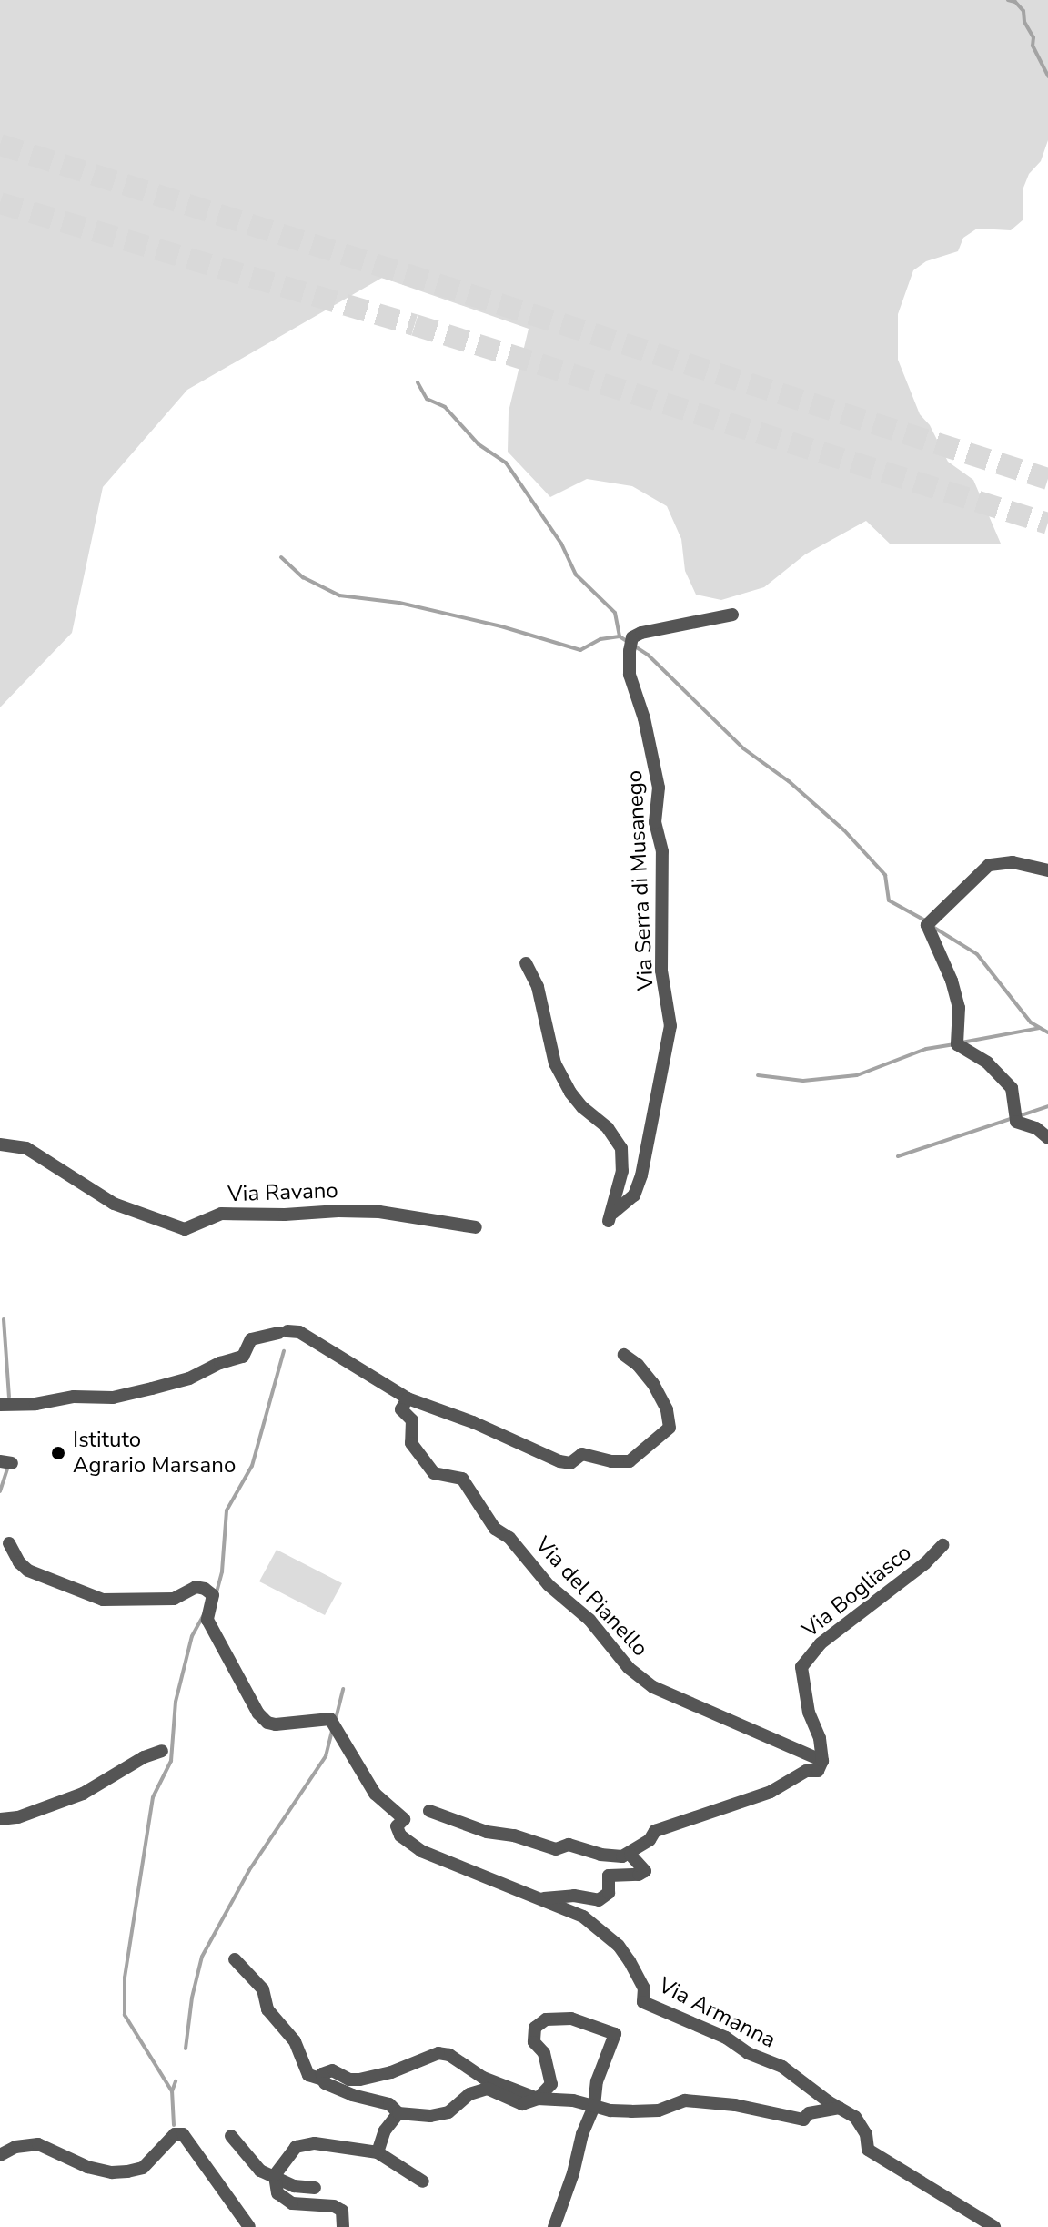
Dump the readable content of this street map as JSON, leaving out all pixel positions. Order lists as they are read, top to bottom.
{
  "streets": {
    "street": [
      "Via Serra di Musanego",
      "Via Ravano",
      "Via Bogliasco",
      "Via del Pianello",
      "Via Armanna"
    ]
  },
  "crossings": [
    ["Via Bogliasco", "Via del Pianello"]
  ],
  "places": ["Istituto Agrario Marsano"]
}
